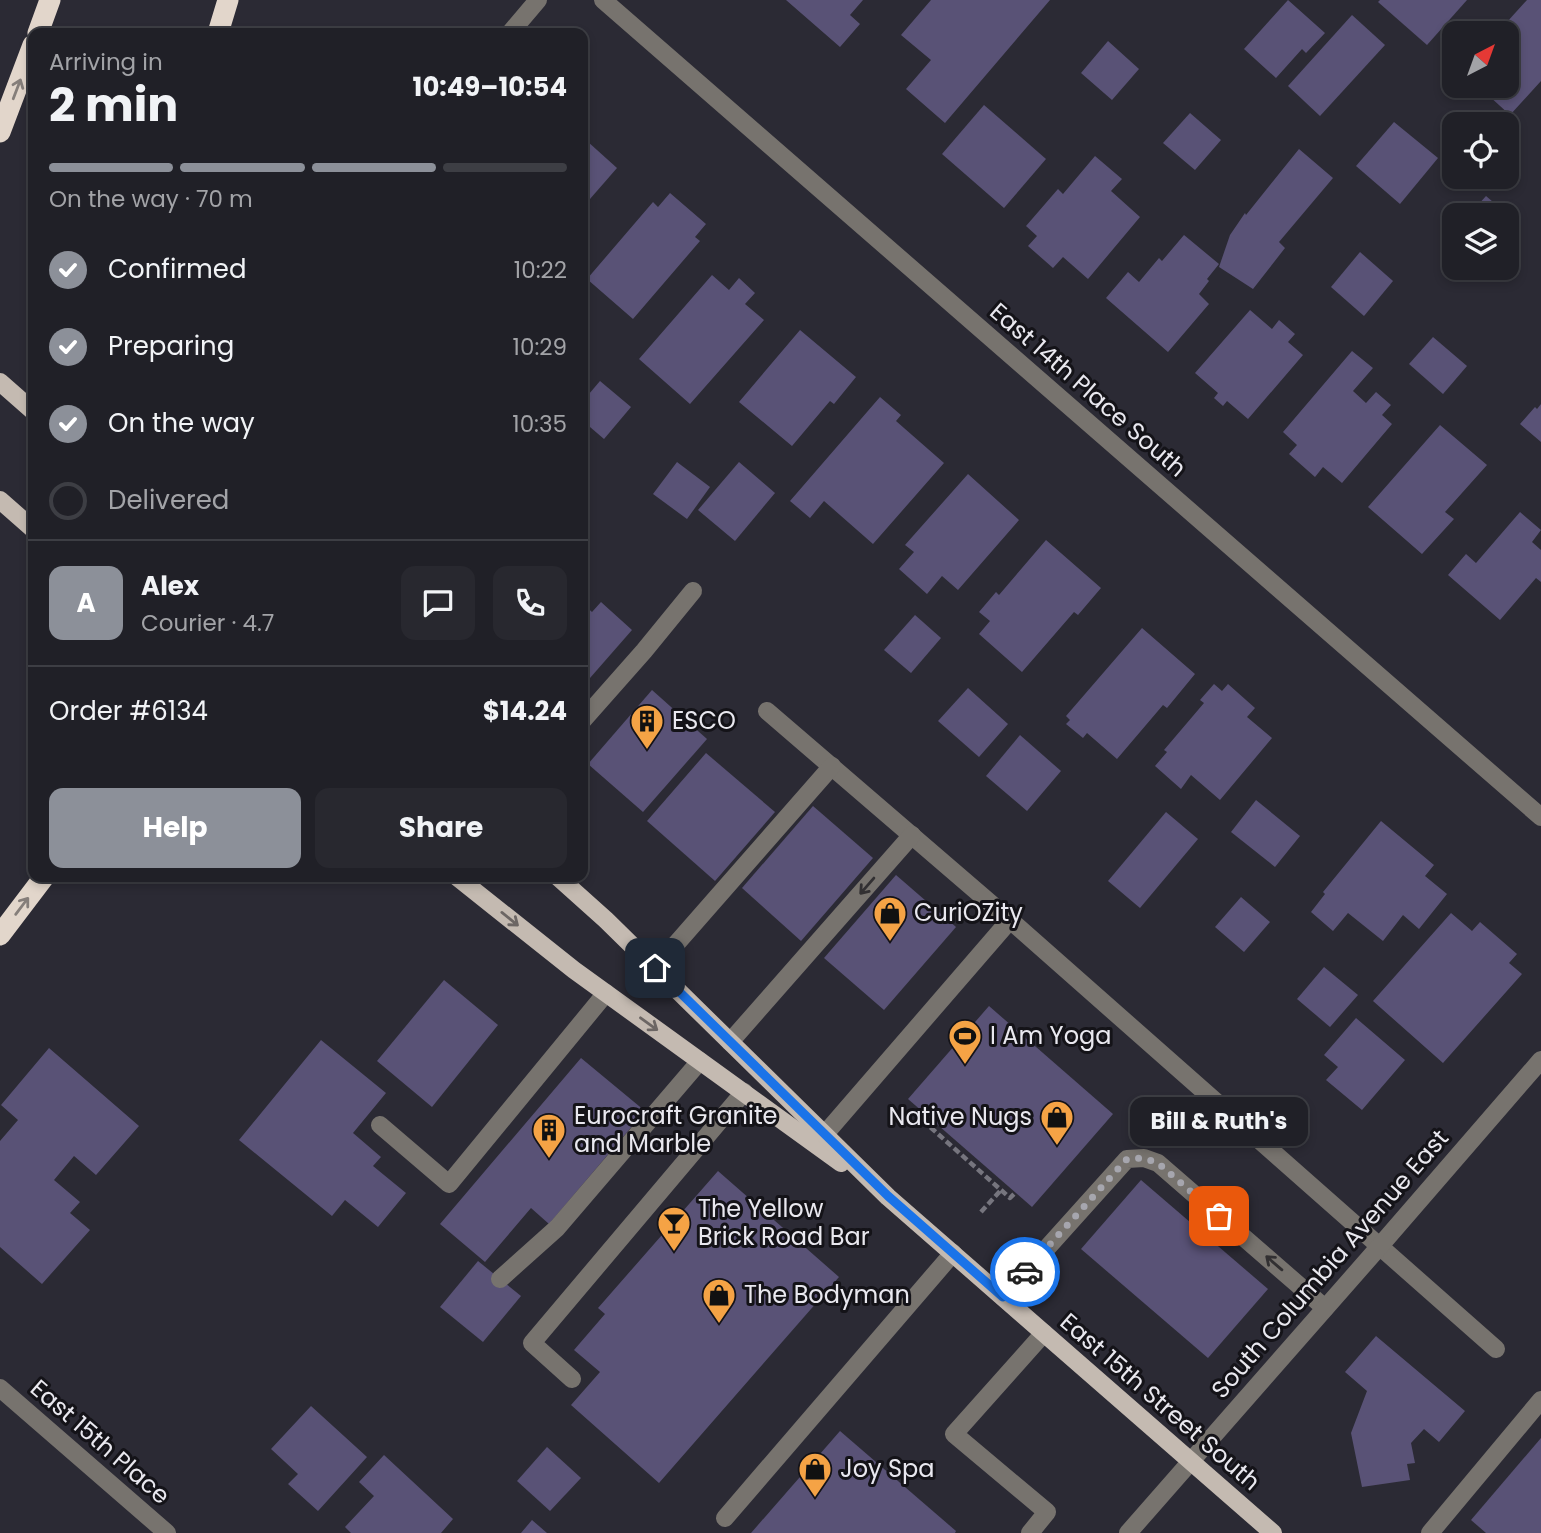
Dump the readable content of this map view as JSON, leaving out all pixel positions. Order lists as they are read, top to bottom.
{
  "streets": {
    "main road": ["East 15th Street South"],
    "street": ["East 14th Place South", "South Columbia Avenue East", "East 15th Place"]
  },
  "crossings": [
    ["South Columbia Avenue East", "East 15th Street South"]
  ],
  "places": {
    "building": ["ESCO", "Eurocraft Granite and Marble"],
    "shop": [
      "CuriOZity",
      "Native Nugs",
      "The Bodyman",
      "Joy Spa"
    ],
    "sports": ["I Am Yoga"],
    "other": ["Bill & Ruth's"],
    "bar": ["The Yellow Brick Road Bar"]
  },
  "north": "top right",
  "page": {
    "heading": ["2 min", "Arriving in", "10:49–10:54"],
    "panel": [
      "Alex",
      "Courier · 4.7",
      "Order #6134",
      "$14.24"
    ],
    "bar": "On the way · 70 m",
    "list": [
      ["Confirmed", "10:22"],
      ["Preparing", "10:29"],
      ["On the way", "10:35"],
      "Delivered"
    ],
    "round": "A",
    "buttons": ["Help", "Share"],
    "bubble": "Bill & Ruth's"
  }
}
